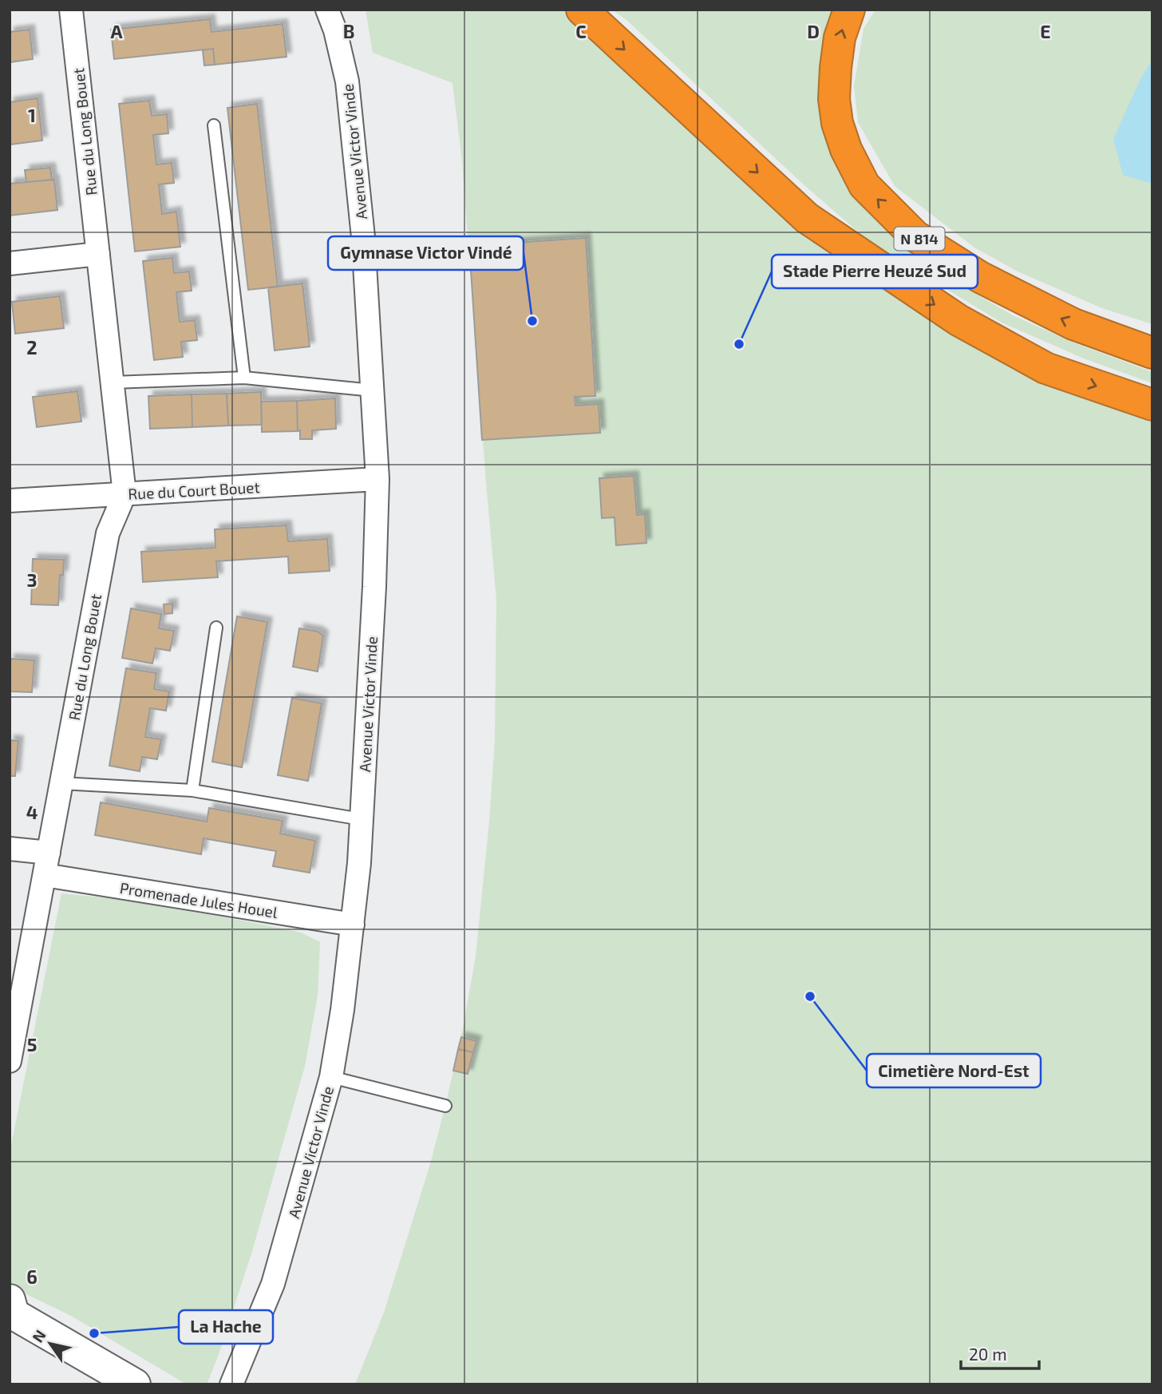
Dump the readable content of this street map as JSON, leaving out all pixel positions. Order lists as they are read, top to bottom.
{
  "streets": {
    "highway": ["N 814"],
    "street": [
      "Rue du Long Bouet",
      "Avenue Victor Vinde",
      "Rue du Court Bouet",
      "Promenade Jules Houel"
    ]
  },
  "crossings": [
    ["Rue du Long Bouet", "Rue du Court Bouet"],
    ["Rue du Long Bouet", "Promenade Jules Houel"],
    ["Avenue Victor Vinde", "Rue du Court Bouet"],
    ["Avenue Victor Vinde", "Promenade Jules Houel"]
  ],
  "places": [
    "Gymnase Victor Vindé",
    "Stade Pierre Heuzé Sud",
    "Cimetière Nord-Est",
    "La Hache"
  ],
  "scale_bar": "20 m",
  "north": "top left",
  "grid": {
    "columns": [
      "A",
      "B",
      "C",
      "D",
      "E"
    ],
    "rows": [
      "1",
      "2",
      "3",
      "4",
      "5",
      "6"
    ]
  }
}
